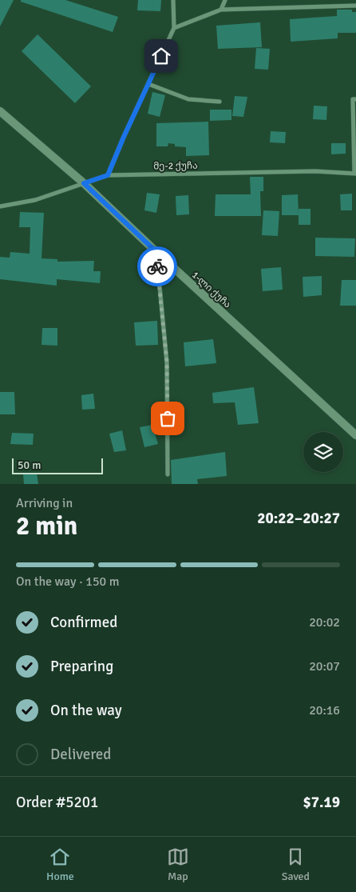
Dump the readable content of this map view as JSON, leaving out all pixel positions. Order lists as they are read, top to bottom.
{
  "streets": {
    "main road": ["1-ლი ქუჩა"],
    "street": ["მე-2 ქუჩა"]
  },
  "crossings": [
    ["მე-2 ქუჩა", "1-ლი ქუჩა"]
  ],
  "scale_bar": "50 m",
  "page": {
    "scale": "50 m",
    "heading": ["2 min", "Arriving in", "20:22–20:27"],
    "panel": ["Order #5201", "$7.19"],
    "bar": "On the way · 150 m",
    "list": [
      ["Confirmed", "20:02"],
      ["Preparing", "20:07"],
      ["On the way", "20:16"],
      "Delivered"
    ],
    "tabs": ["Home", "Map", "Saved"]
  }
}
